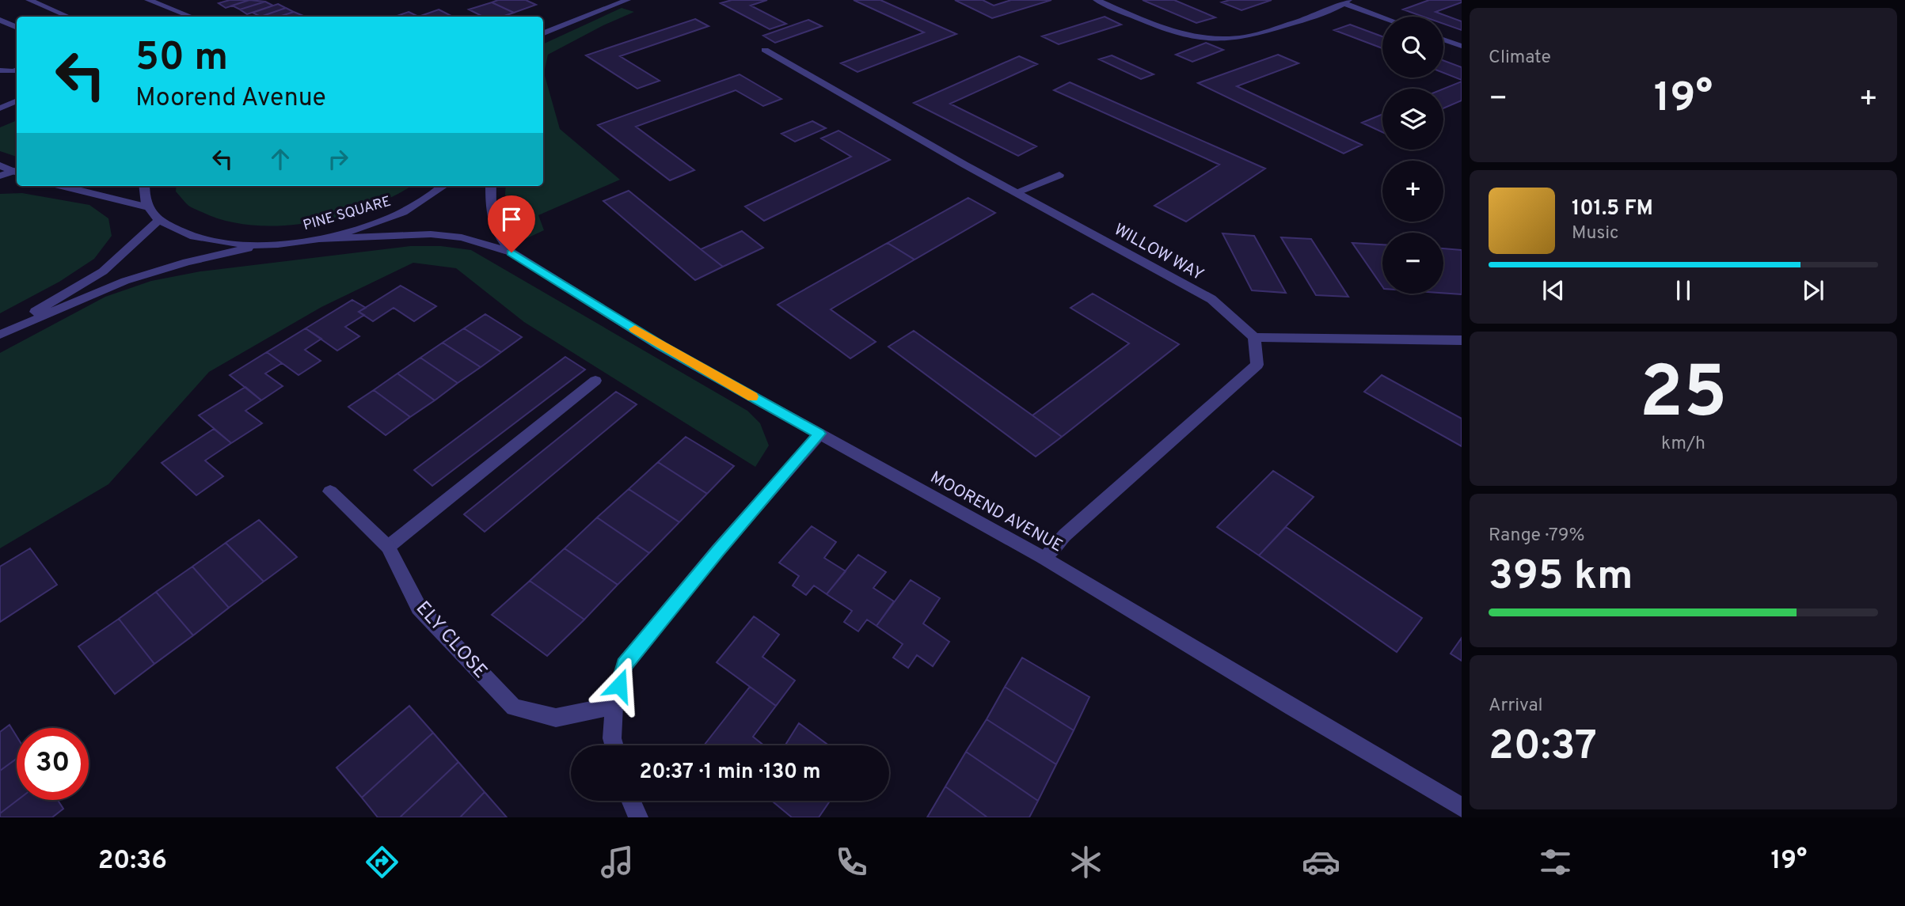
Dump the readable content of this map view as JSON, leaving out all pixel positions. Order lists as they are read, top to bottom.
{
  "streets": {
    "street": [
      "PINE SQUARE",
      "WILLOW WAY",
      "MOOREND AVENUE",
      "ELY CLOSE"
    ]
  },
  "crossings": [
    ["PINE SQUARE", "MOOREND AVENUE"]
  ],
  "page": {
    "tile": [
      "Climate",
      ["25", "km/h"],
      ["Range · 79%", "395 km"],
      ["Arrival", "20:37"]
    ],
    "map_buttons": ["+", "−"],
    "turn": ["50 m", "Moorend Avenue"],
    "heat": ["−", "19°", "+"],
    "song": ["101.5 FM", "Music"],
    "limit": "30",
    "trip": "20:37 · 1 min · 130 m",
    "tabs": ["20:36", "19°"]
  }
}
